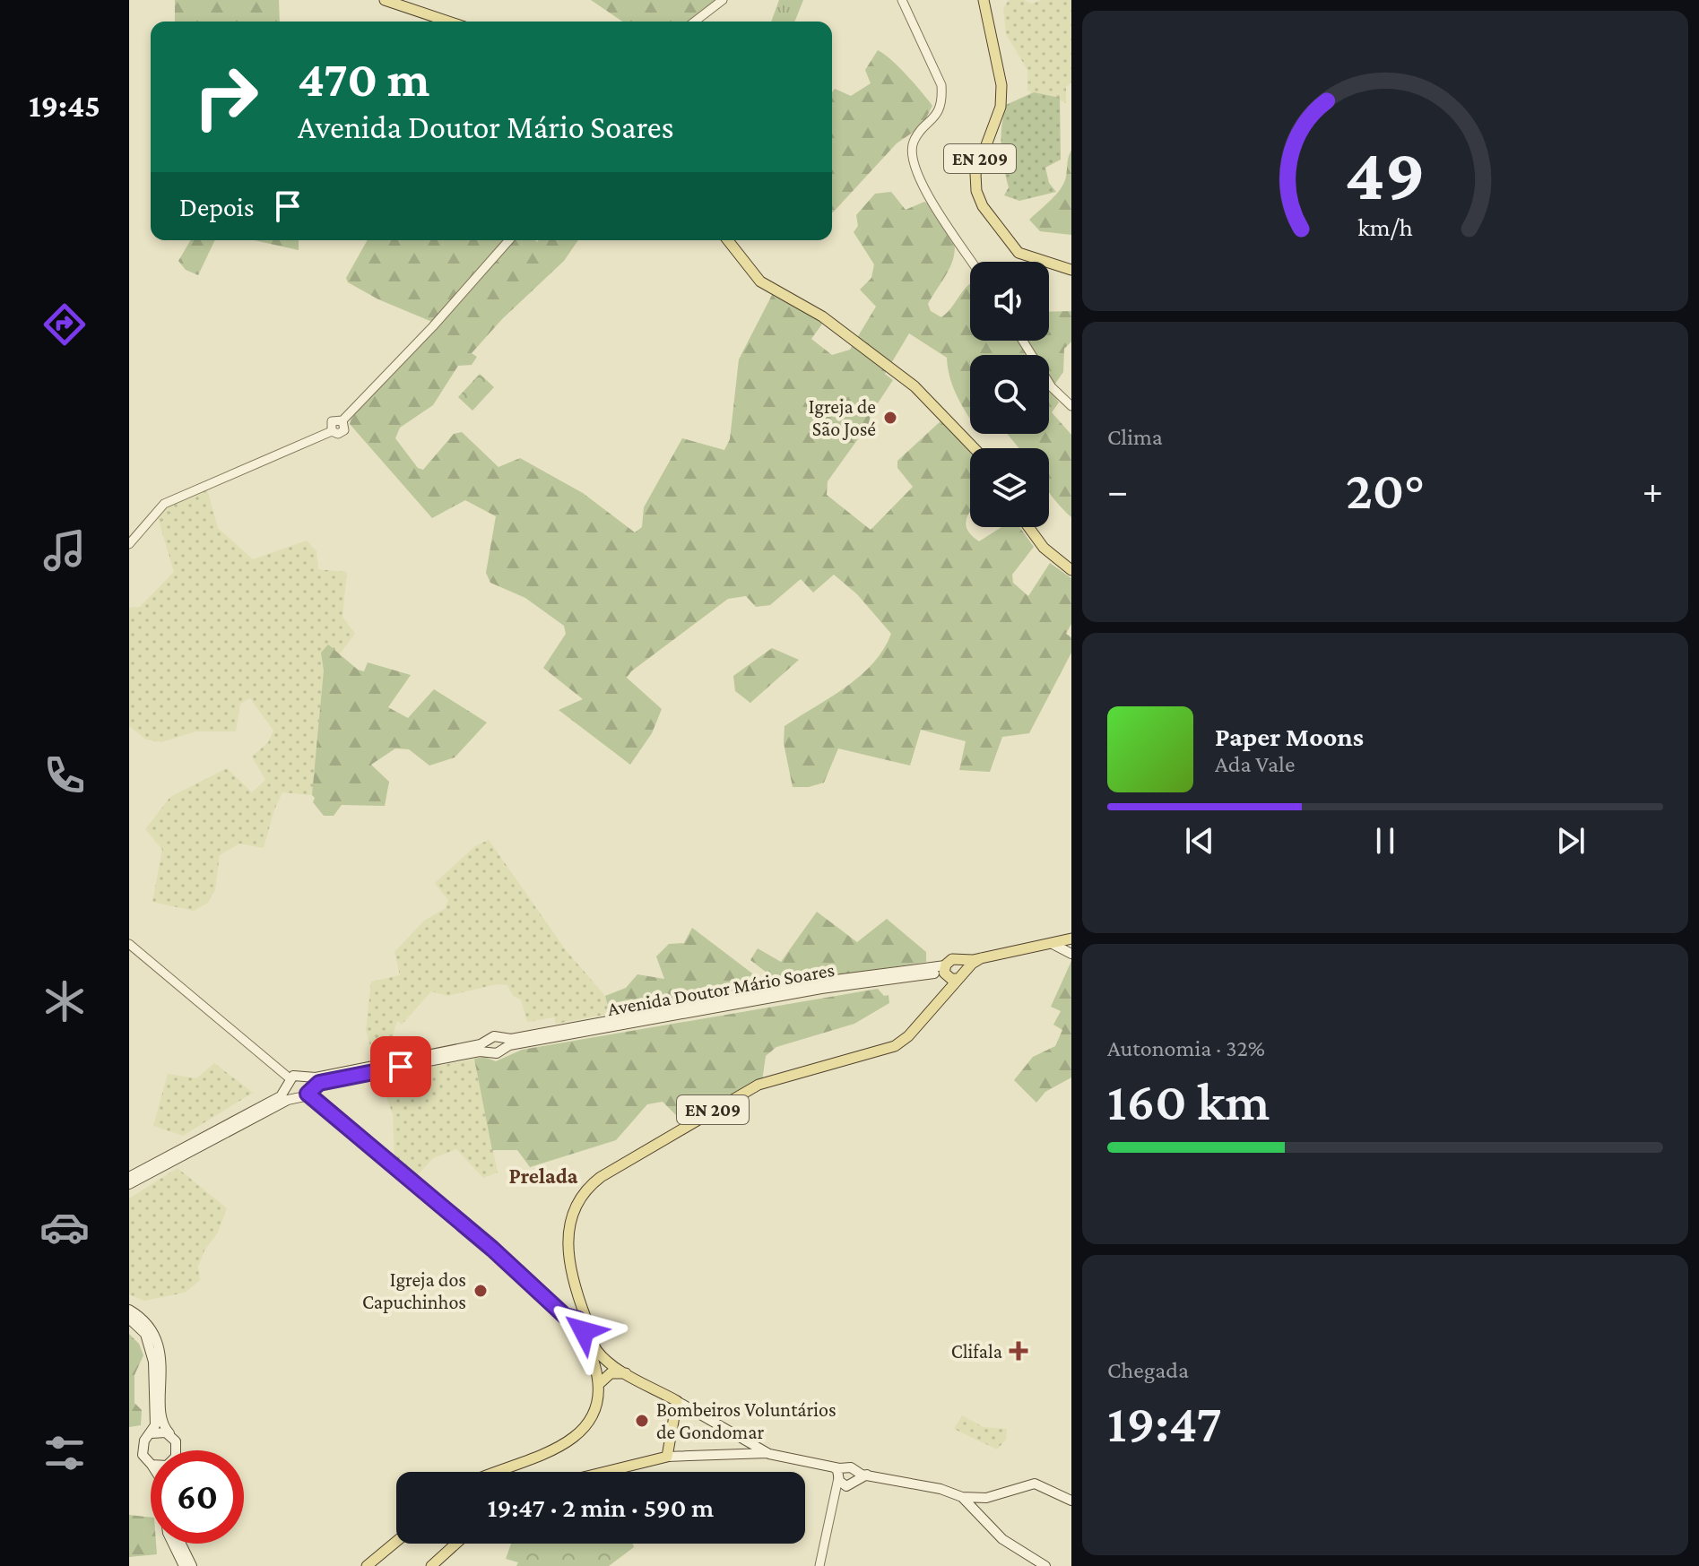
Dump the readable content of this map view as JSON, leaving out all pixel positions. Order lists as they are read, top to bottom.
{
  "streets": {
    "main road": ["EN 209", "Avenida Doutor Mário Soares"]
  },
  "crossings": [
    ["EN 209", "Avenida Doutor Mário Soares"]
  ],
  "districts": ["Prelada"],
  "places": {
    "other": ["Igreja de São José", "Igreja dos Capuchinhos", "Bombeiros Voluntários de Gondomar"],
    "health": ["Clifala"]
  },
  "page": {
    "tabs": "19:45",
    "turn": ["470 m", "Avenida Doutor Mário Soares"],
    "then": "Depois",
    "tile": [
      "Clima",
      ["Autonomia · 32%", "160 km"],
      ["Chegada", "19:47"]
    ],
    "heat": ["−", "20°", "+"],
    "song": ["Paper Moons", "Ada Vale"],
    "limit": "60",
    "trip": "19:47 · 2 min · 590 m",
    "gauge": ["49", "km/h"]
  }
}
